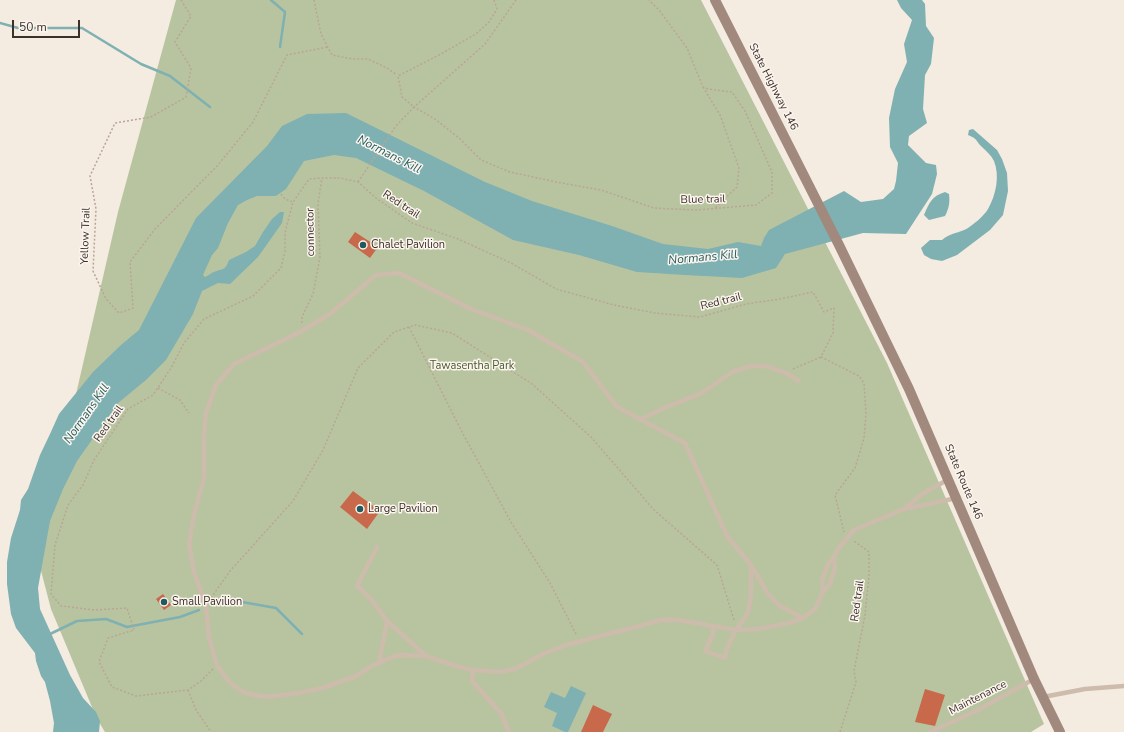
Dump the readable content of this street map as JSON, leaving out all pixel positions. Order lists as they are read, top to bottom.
{
  "streets": {
    "main road": ["State Highway 146", "State Route 146"],
    "lane": ["Maintenance"],
    "path": [
      "Blue trail",
      "Red trail",
      "connector",
      "Yellow Trail"
    ]
  },
  "crossings": [
    ["State Highway 146", "State Route 146"],
    ["Red trail", "connector"],
    ["State Route 146", "Maintenance"]
  ],
  "water": ["Normans Kill"],
  "parks": ["Tawasentha Park"],
  "places": ["Chalet Pavilion", "Large Pavilion", "Small Pavilion"],
  "scale_bar": "50 m"
}
